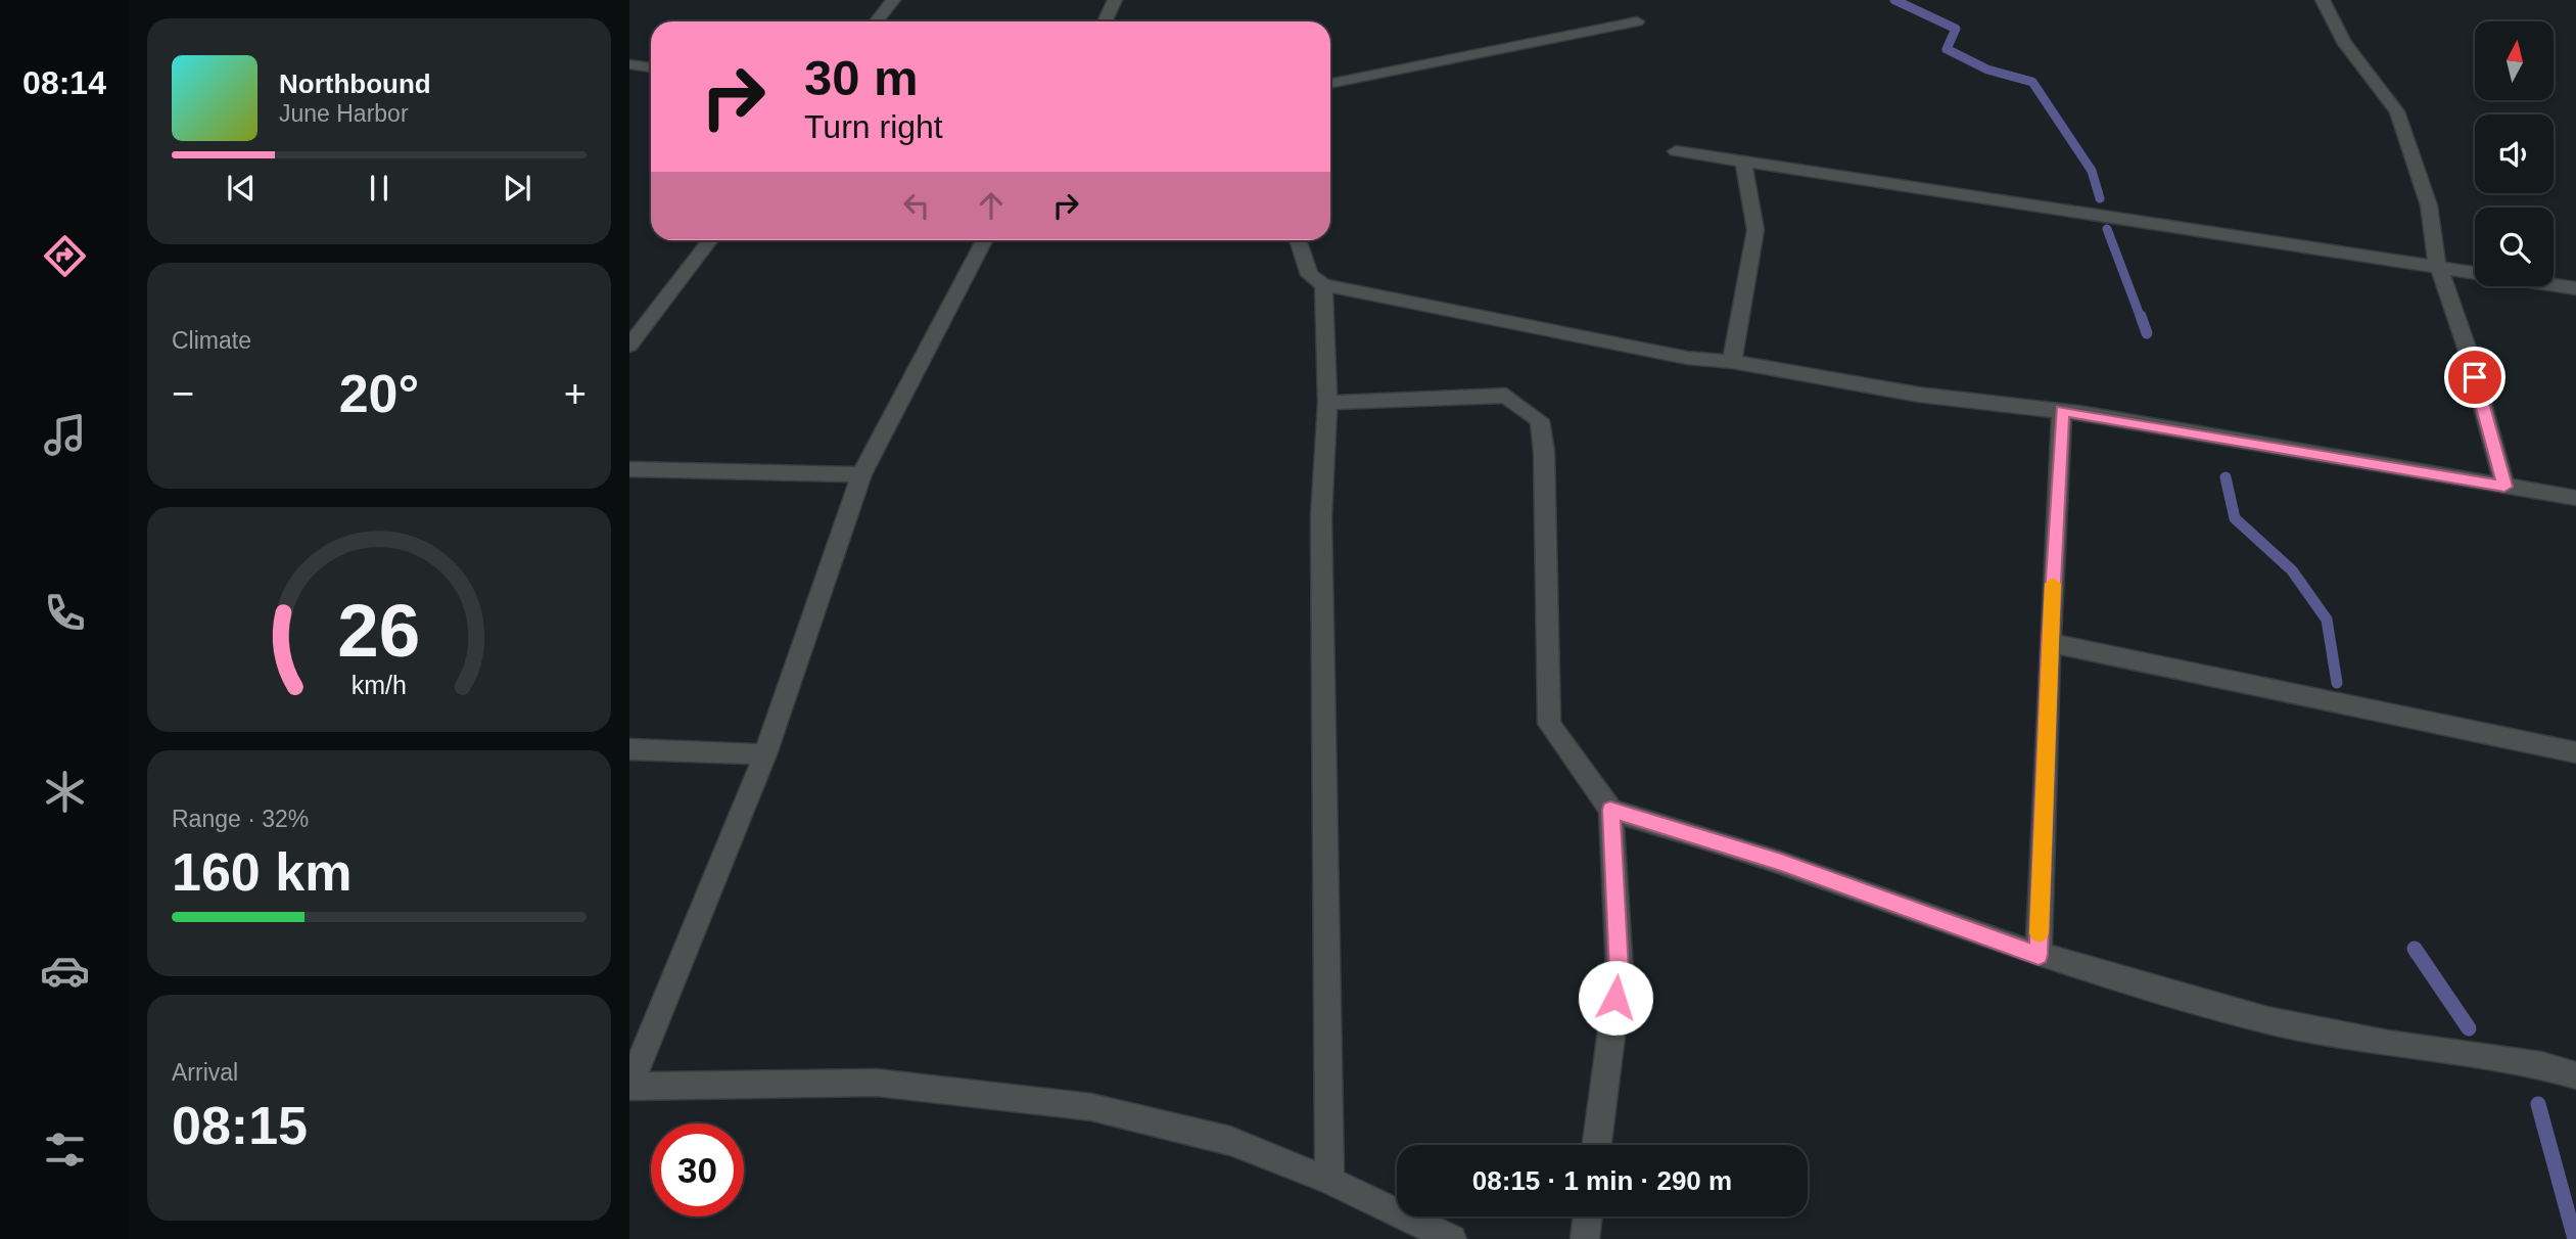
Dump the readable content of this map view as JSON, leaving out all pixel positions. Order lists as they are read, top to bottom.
{
  "north": "top",
  "page": {
    "tabs": "08:14",
    "turn": ["30 m", "Turn right"],
    "song": ["Northbound", "June Harbor"],
    "tile": [
      "Climate",
      ["Range · 32%", "160 km"],
      ["Arrival", "08:15"]
    ],
    "heat": ["−", "20°", "+"],
    "limit": "30",
    "trip": "08:15 · 1 min · 290 m",
    "gauge": ["26", "km/h"]
  }
}
